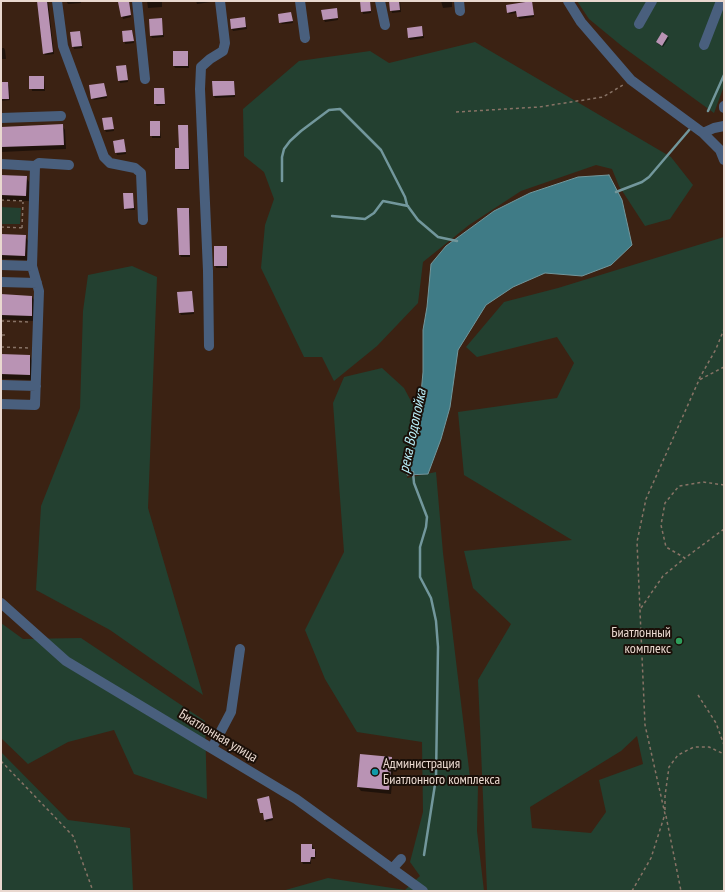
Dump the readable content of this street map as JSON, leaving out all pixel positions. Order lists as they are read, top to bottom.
{
  "streets": {
    "street": ["Биатлонная улица"]
  },
  "water": ["река Водопойка"],
  "places": ["Биатлонный комплекс", "Администрация Биатлонного комплекса"]
}
